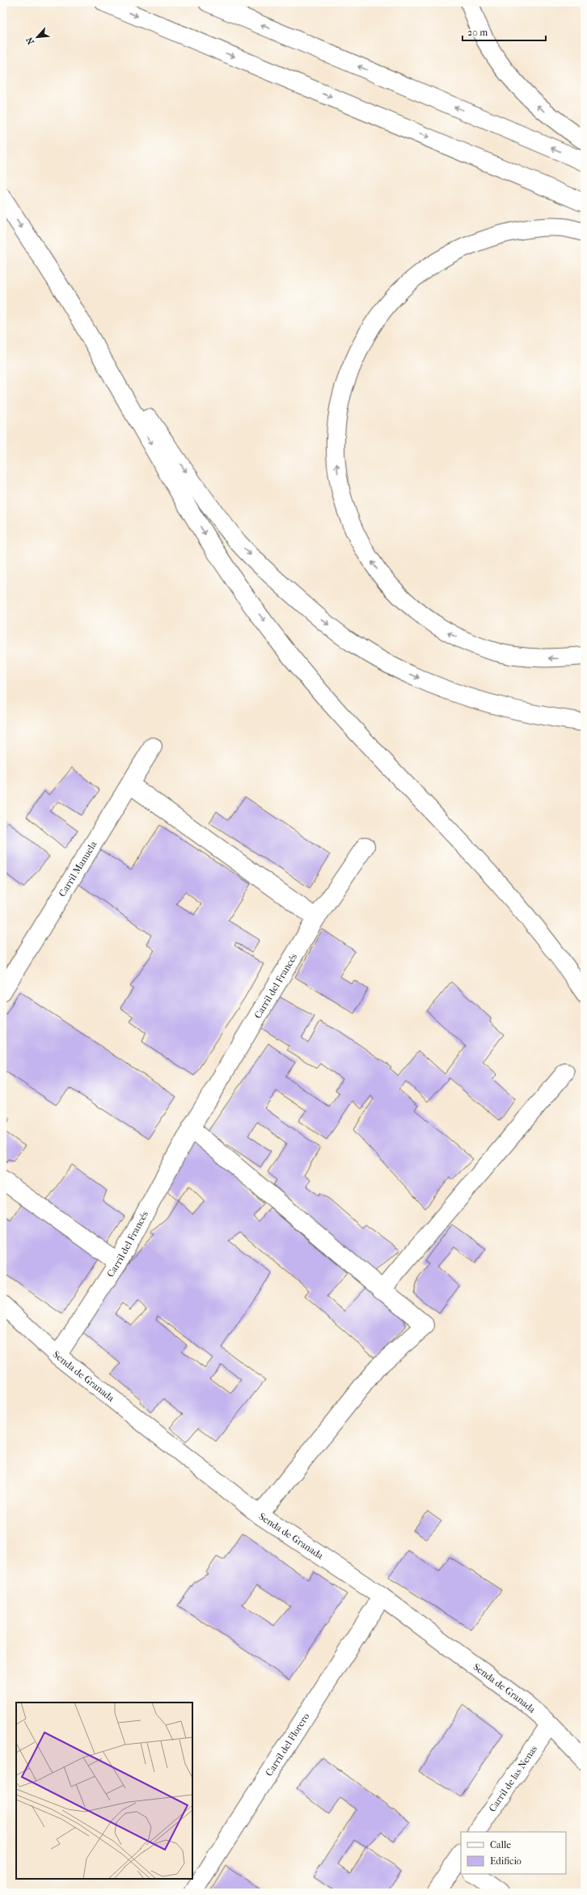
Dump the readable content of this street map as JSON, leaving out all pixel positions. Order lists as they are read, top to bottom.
{
  "streets": {
    "main road": [
      "Carril Manuela",
      "Carril del Francés",
      "Senda de Granada",
      "Carril del Florero",
      "Carril de las Nenas"
    ]
  },
  "crossings": [
    ["Carril del Francés", "Senda de Granada"],
    ["Senda de Granada", "Carril del Florero"],
    ["Senda de Granada", "Carril de las Nenas"]
  ],
  "legend": ["Calle", "Edificio"],
  "scale_bar": "20 m",
  "north": "bottom left"
}
